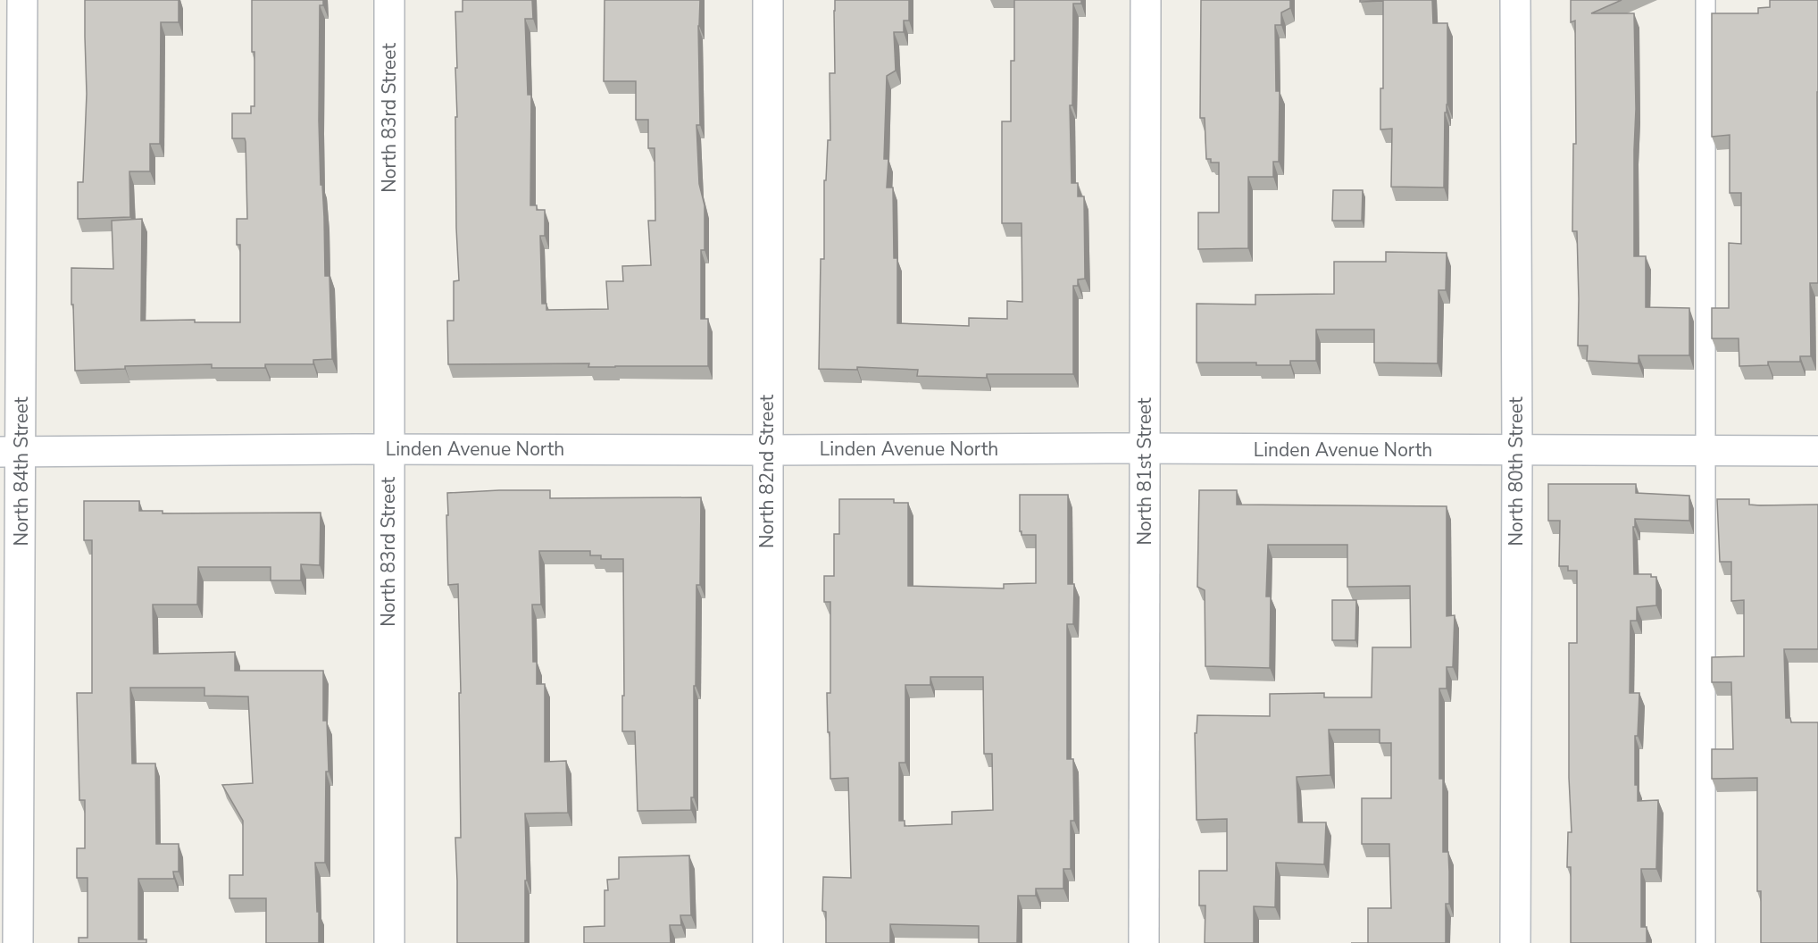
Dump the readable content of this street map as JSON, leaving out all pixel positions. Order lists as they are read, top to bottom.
{
  "streets": {
    "street": [
      "North 83rd Street",
      "Linden Avenue North",
      "North 84th Street",
      "North 82nd Street",
      "North 81st Street",
      "North 80th Street"
    ]
  },
  "crossings": [
    ["North 83rd Street", "Linden Avenue North"],
    ["Linden Avenue North", "North 84th Street"],
    ["Linden Avenue North", "North 82nd Street"],
    ["Linden Avenue North", "North 81st Street"],
    ["Linden Avenue North", "North 80th Street"]
  ]
}
